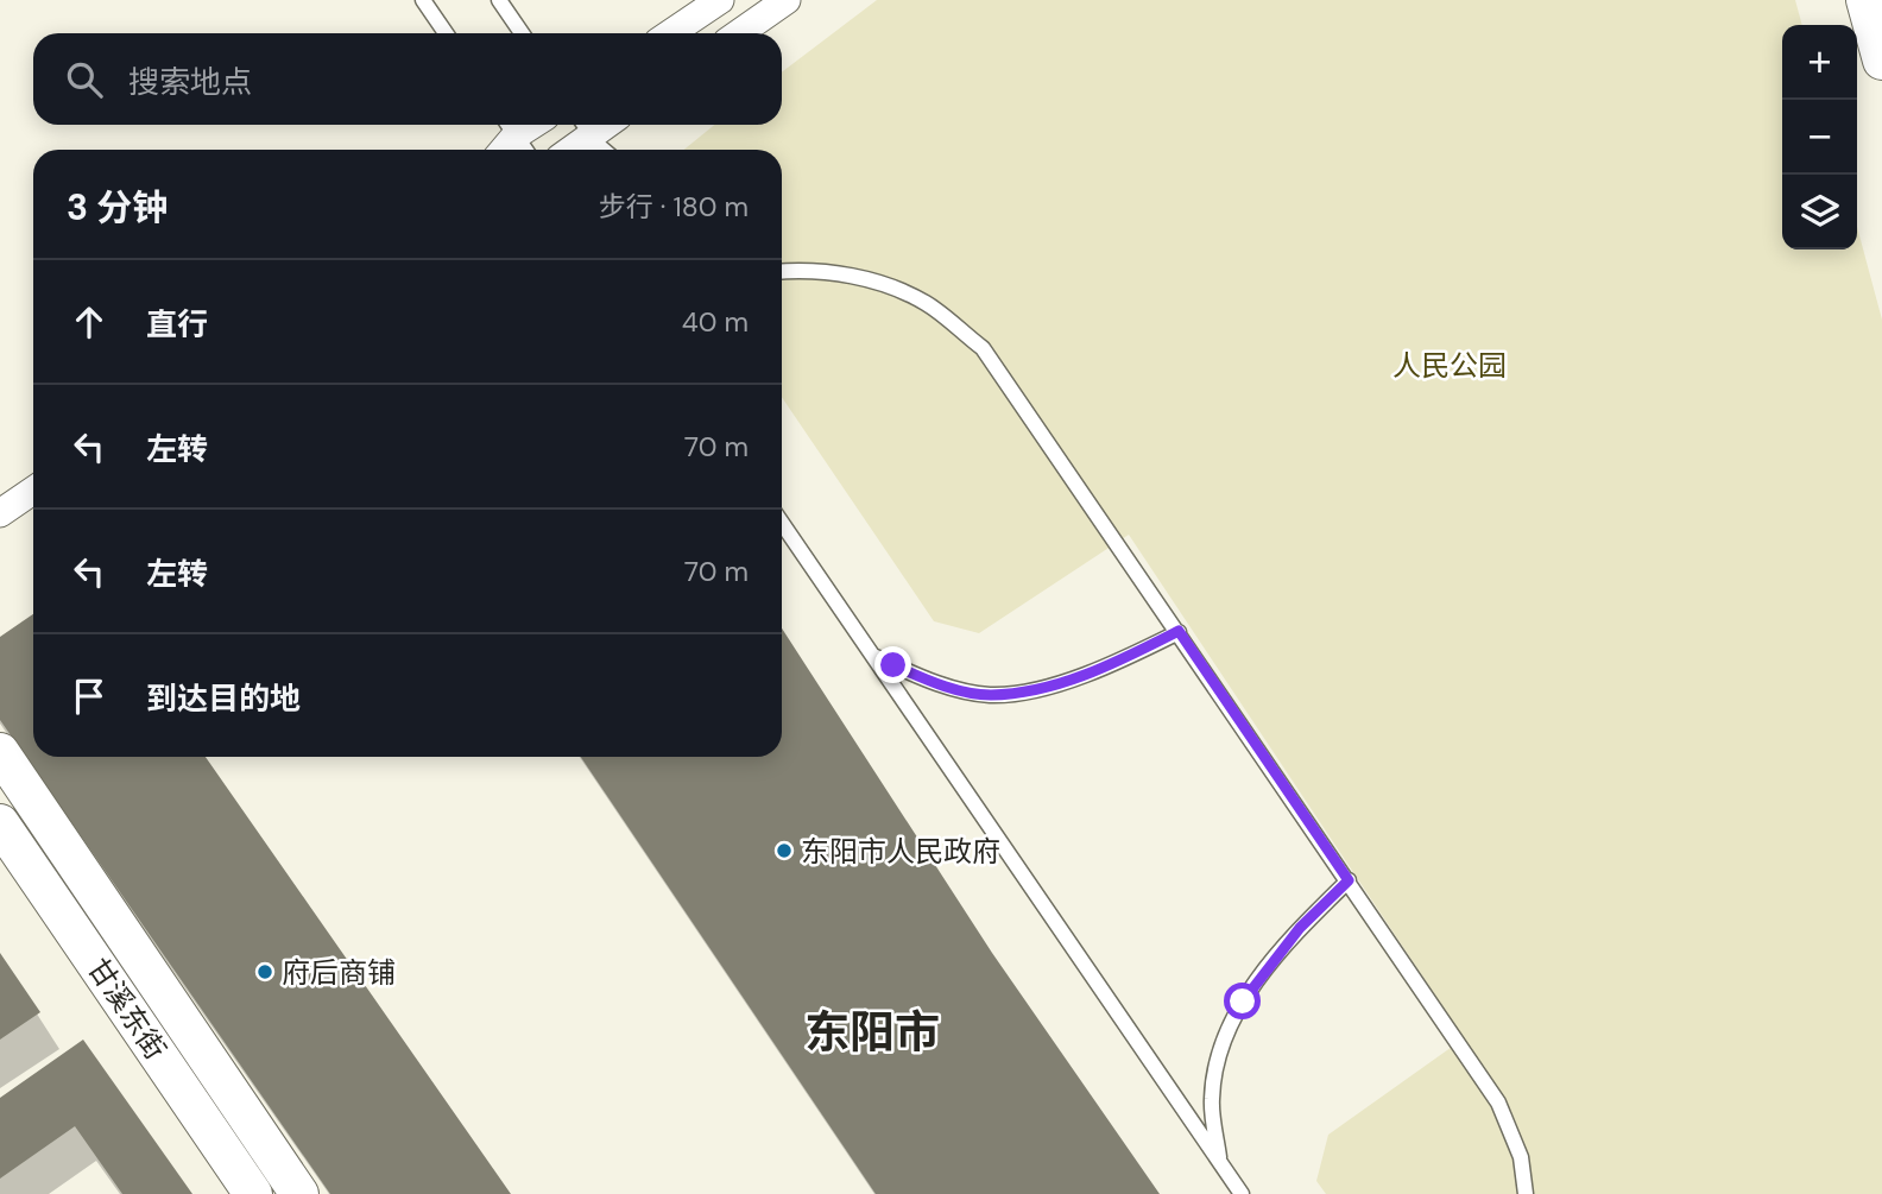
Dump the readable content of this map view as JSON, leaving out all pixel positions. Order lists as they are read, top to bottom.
{
  "streets": {
    "street": ["甘溪东街"]
  },
  "districts": ["东阳市"],
  "parks": ["人民公园"],
  "places": ["东阳市人民政府", "府后商铺"],
  "page": {
    "map_buttons": ["+", "−"],
    "search": "搜索地点",
    "heading": ["3 分钟", "步行 · 180 m"],
    "list": [
      ["直行", "40 m"],
      ["左转", "70 m"],
      ["左转", "70 m"],
      "到达目的地"
    ]
  }
}
